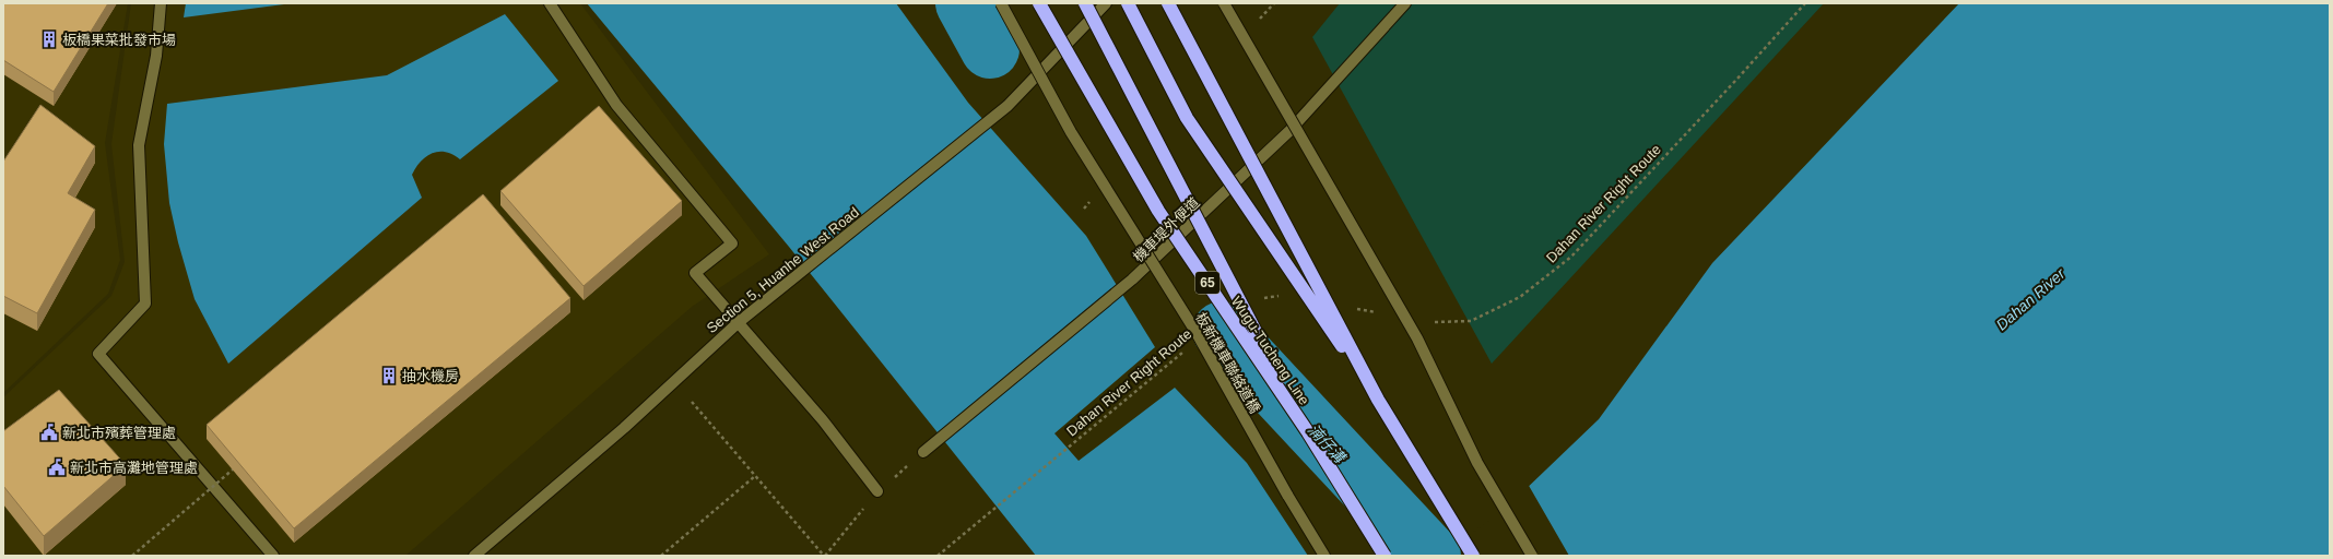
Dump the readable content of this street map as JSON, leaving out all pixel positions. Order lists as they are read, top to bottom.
{
  "streets": {
    "highway": ["65", "Wugu-Tucheng Line"],
    "street": ["機車堤外便道", "Section 5, Huanhe West Road", "板新機車聯絡道橋"],
    "path": ["Dahan River Right Route"]
  },
  "water": ["Dahan River", "湳仔溝"],
  "places": {
    "building": ["板橋果菜批發市場", "抽水機房"],
    "public building": ["新北市殯葬管理處", "新北市高灘地管理處"]
  }
}
